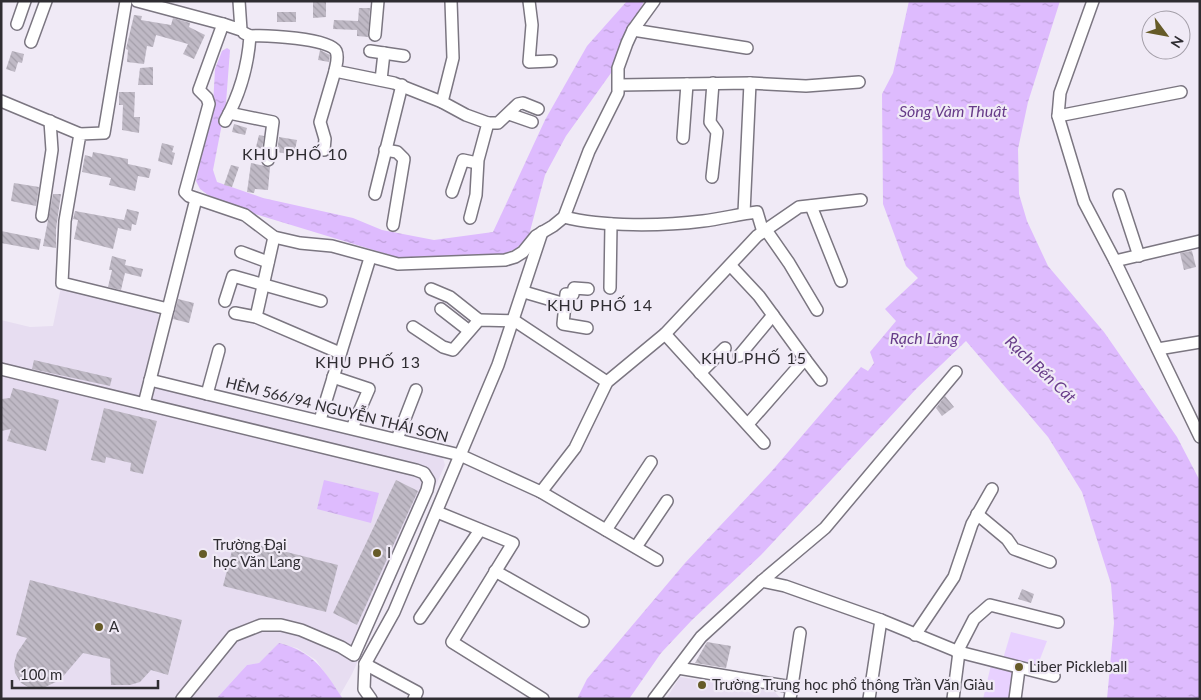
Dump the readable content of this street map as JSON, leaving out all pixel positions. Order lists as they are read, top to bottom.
{
  "streets": {
    "street": ["HẺM 566/94 NGUYỄN THÁI SƠN"]
  },
  "districts": [
    "KHU PHỐ 10",
    "KHU PHỐ 14",
    "KHU PHỐ 15",
    "KHU PHỐ 13"
  ],
  "water": ["Sông Vàm Thuật", "Rạch Lăng", "Rạch Bến Cát"],
  "places": [
    "I",
    "Trường Đại học Văn Lang",
    "A",
    "Liber Pickleball",
    "Trường Trung học phổ thông Trần Văn Giàu"
  ],
  "scale_bar": "100 m",
  "north": "bottom right"
}
